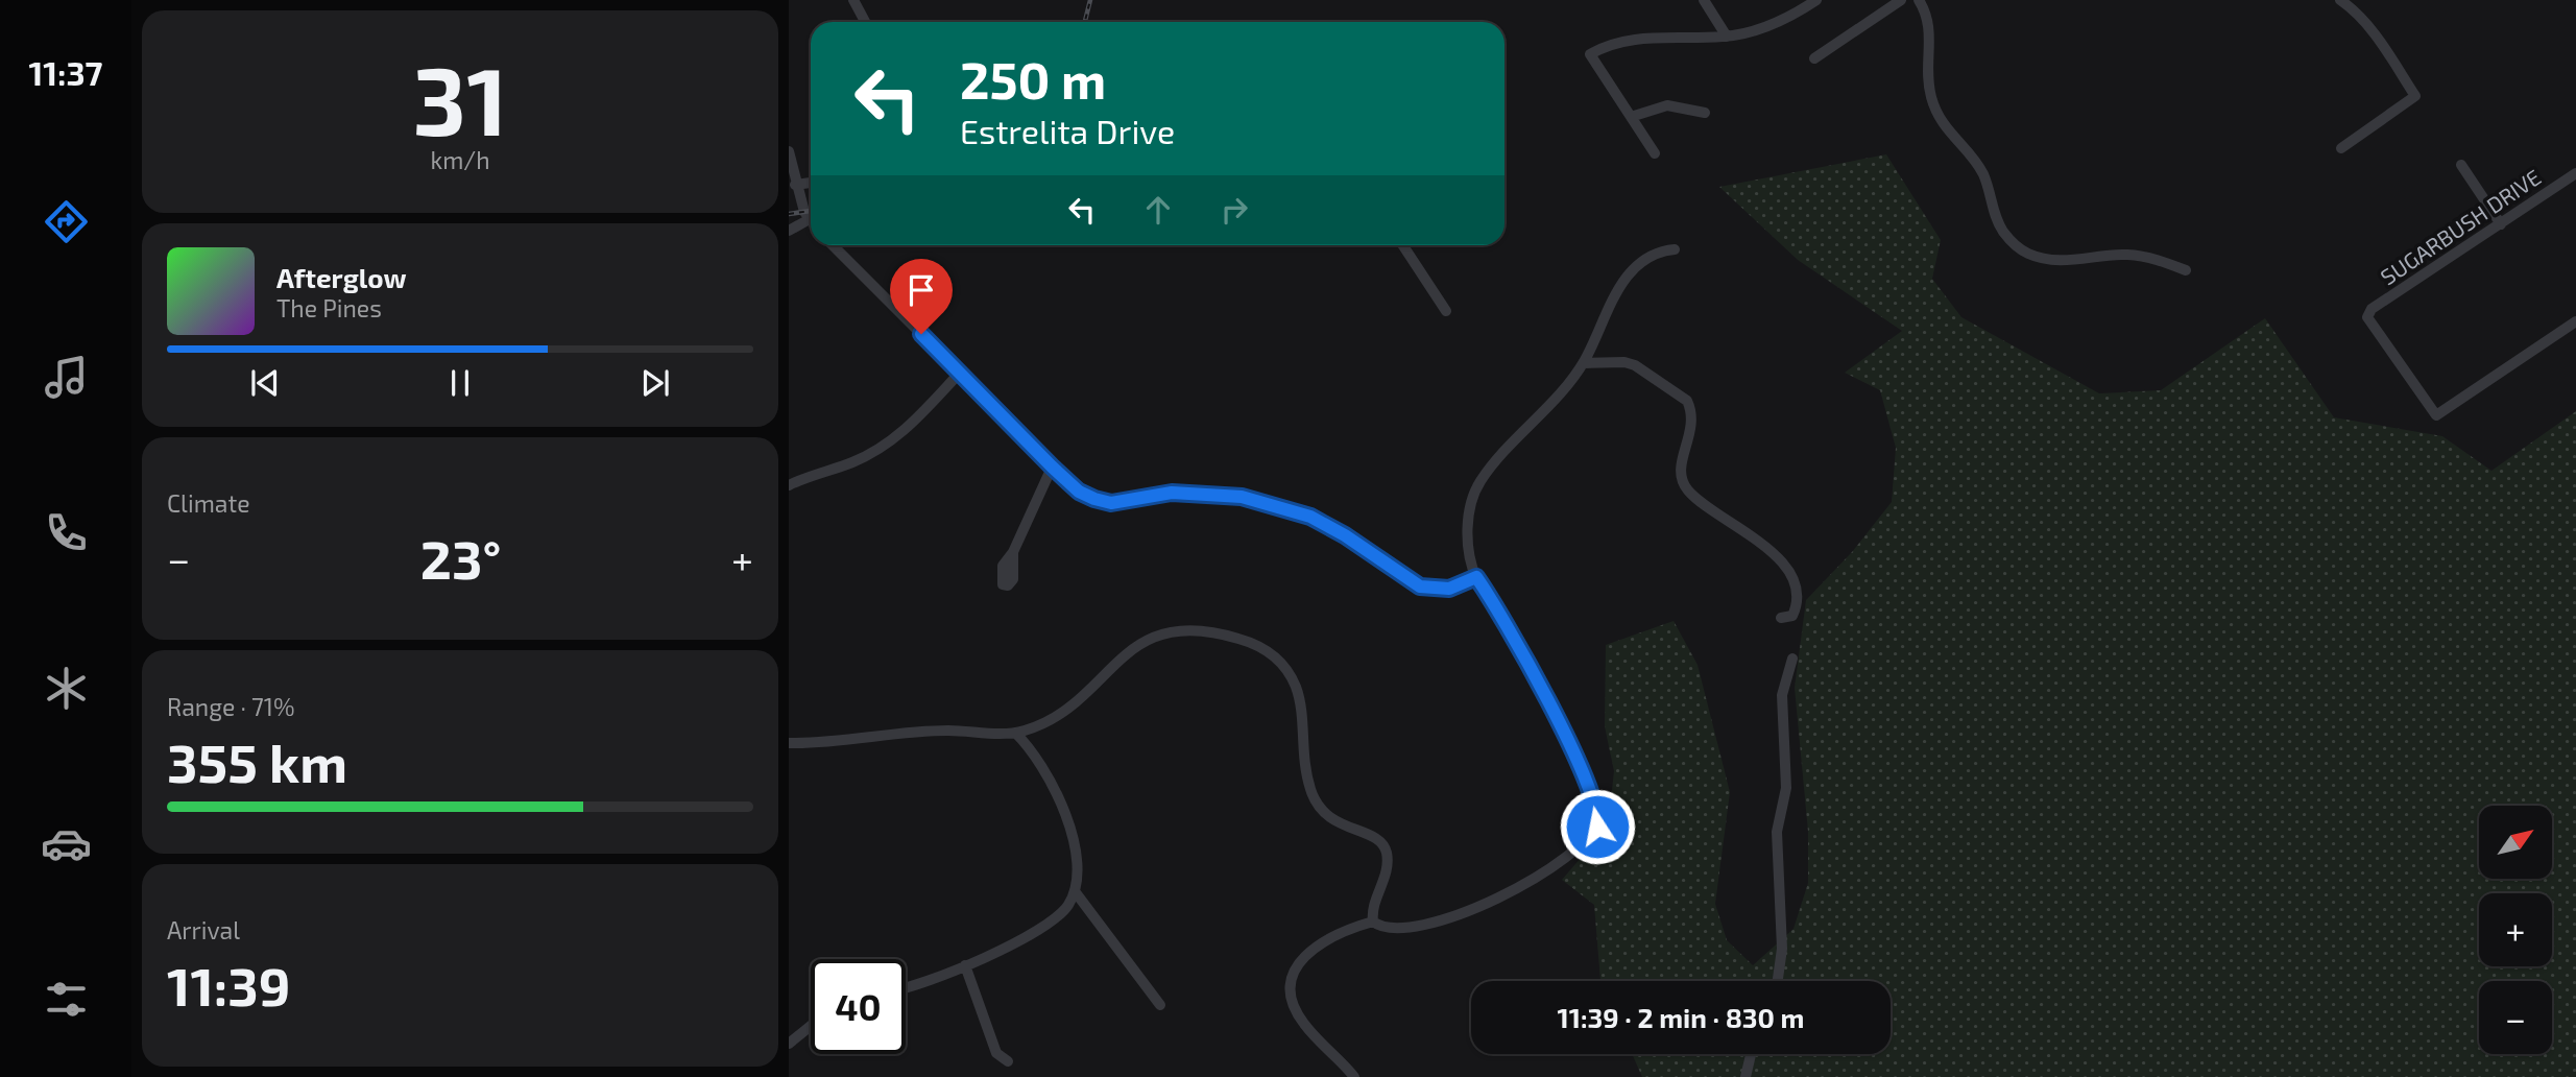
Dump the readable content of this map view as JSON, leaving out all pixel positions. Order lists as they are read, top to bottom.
{
  "streets": {
    "street": ["SUGARBUSH DRIVE"]
  },
  "north": "top right",
  "page": {
    "tabs": "11:37",
    "tile": [
      ["31", "km/h"],
      "Climate",
      ["Range · 71%", "355 km"],
      ["Arrival", "11:39"]
    ],
    "turn": ["250 m", "Estrelita Drive"],
    "song": ["Afterglow", "The Pines"],
    "heat": ["−", "23°", "+"],
    "map_buttons": ["+", "−"],
    "limit": "40",
    "trip": "11:39 · 2 min · 830 m"
  }
}
